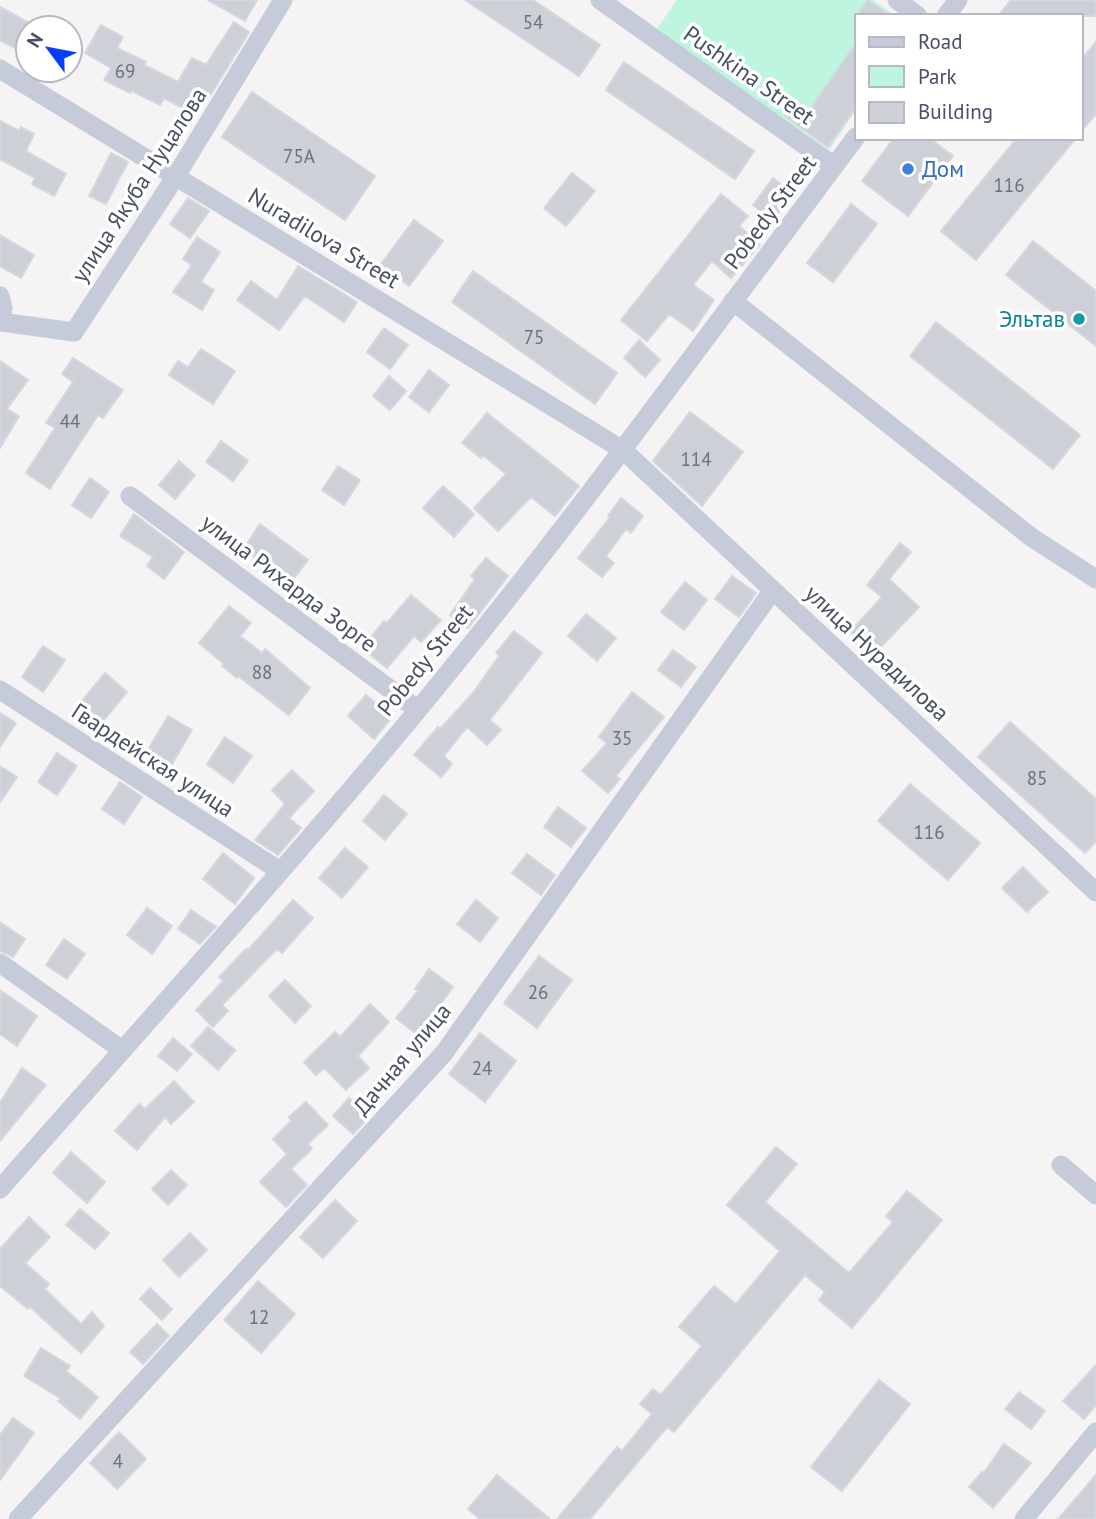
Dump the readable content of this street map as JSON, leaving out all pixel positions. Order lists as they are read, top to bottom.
{
  "streets": {
    "street": [
      "Pushkina Street",
      "улица Якуба Нуцалова",
      "Pobedy Street",
      "Nuradilova Street",
      "улица Рихарда Зорге",
      "улица Нурадилова",
      "Гвардейская улица",
      "Дачная улица"
    ]
  },
  "crossings": [
    ["Pushkina Street", "Pobedy Street"],
    ["улица Якуба Нуцалова", "Nuradilova Street"],
    ["Pobedy Street", "Nuradilova Street"],
    ["Pobedy Street", "улица Рихарда Зорге"],
    ["Pobedy Street", "улица Нурадилова"],
    ["Pobedy Street", "Гвардейская улица"],
    ["Nuradilova Street", "улица Нурадилова"],
    ["улица Нурадилова", "Дачная улица"]
  ],
  "places": ["Дом", "Эльтав"],
  "house_numbers": [
    "54",
    "69",
    "75А",
    "116",
    "75",
    "44",
    "114",
    "88",
    "35",
    "85",
    "116",
    "26",
    "24",
    "12",
    "4"
  ],
  "legend": ["Road", "Park", "Building"],
  "north": "top left"
}
